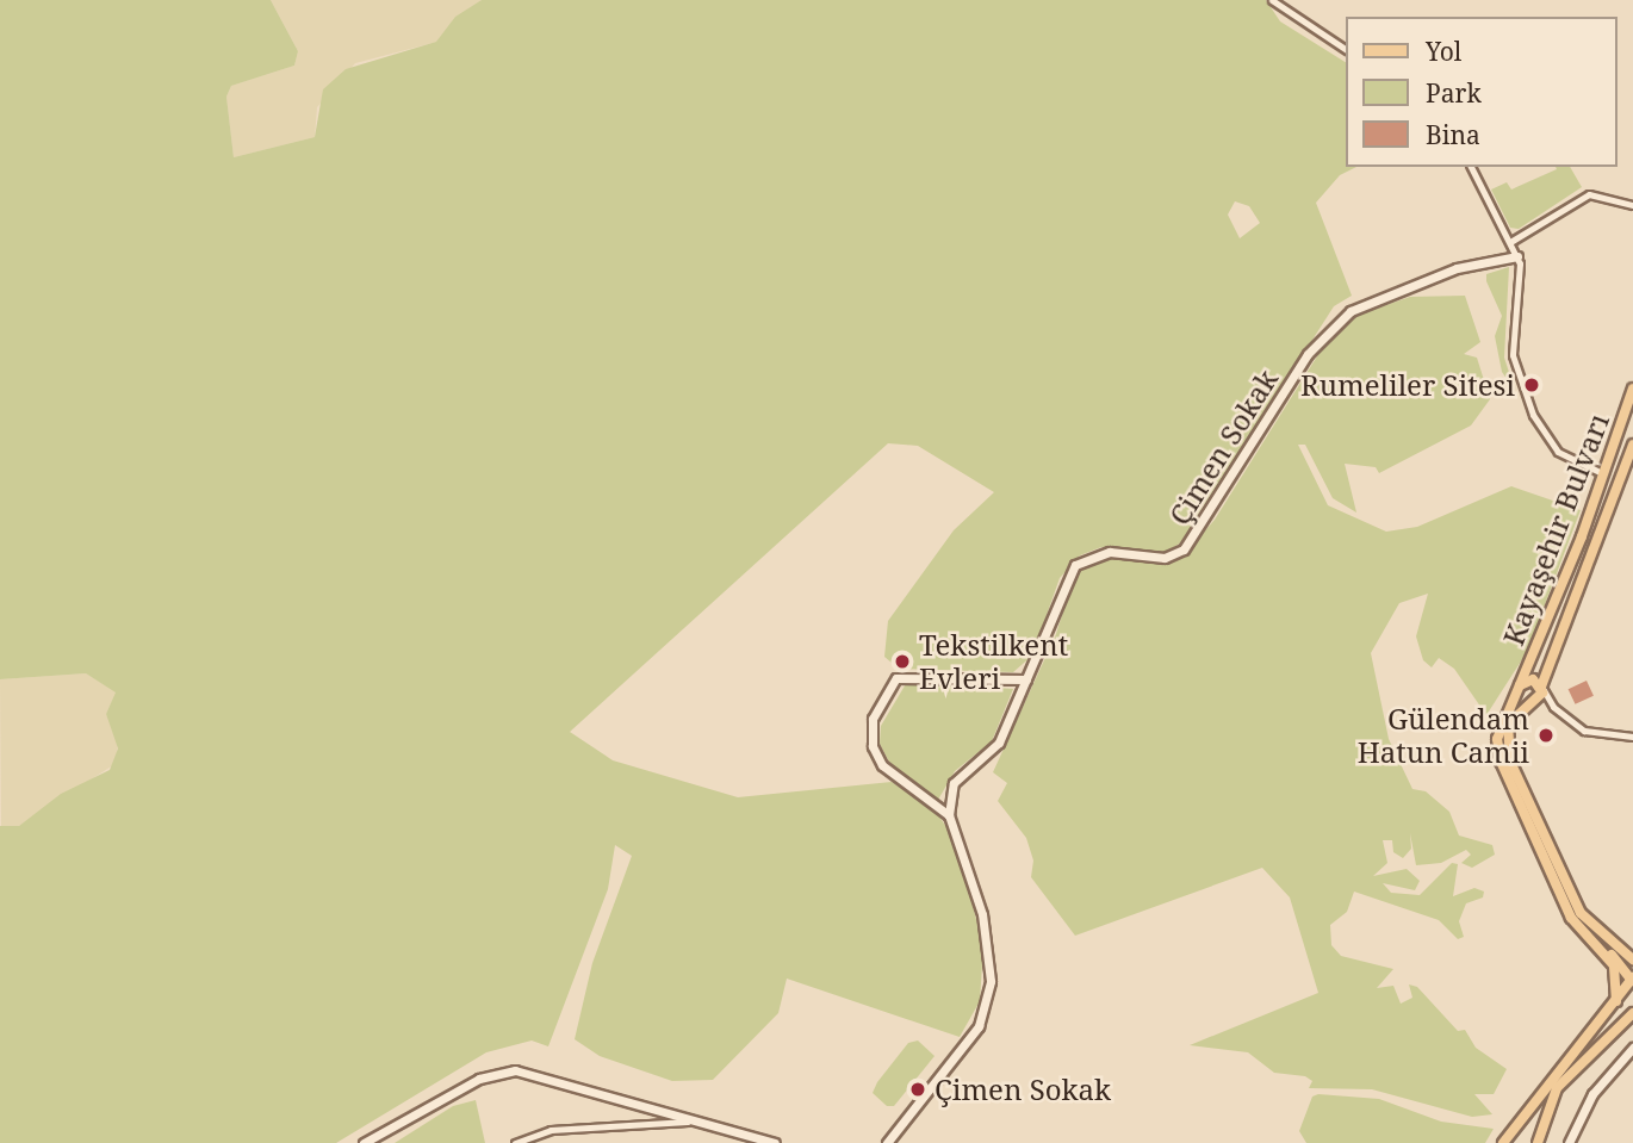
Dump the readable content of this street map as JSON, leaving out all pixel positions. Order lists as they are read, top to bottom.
{
  "streets": {
    "main road": ["Çimen Sokak", "Kayaşehir Bulvarı"]
  },
  "places": [
    "Rumeliler Sitesi",
    "Tekstilkent Evleri",
    "Gülendam Hatun Camii",
    "Çimen Sokak"
  ],
  "legend": ["Yol", "Park", "Bina"]
}
